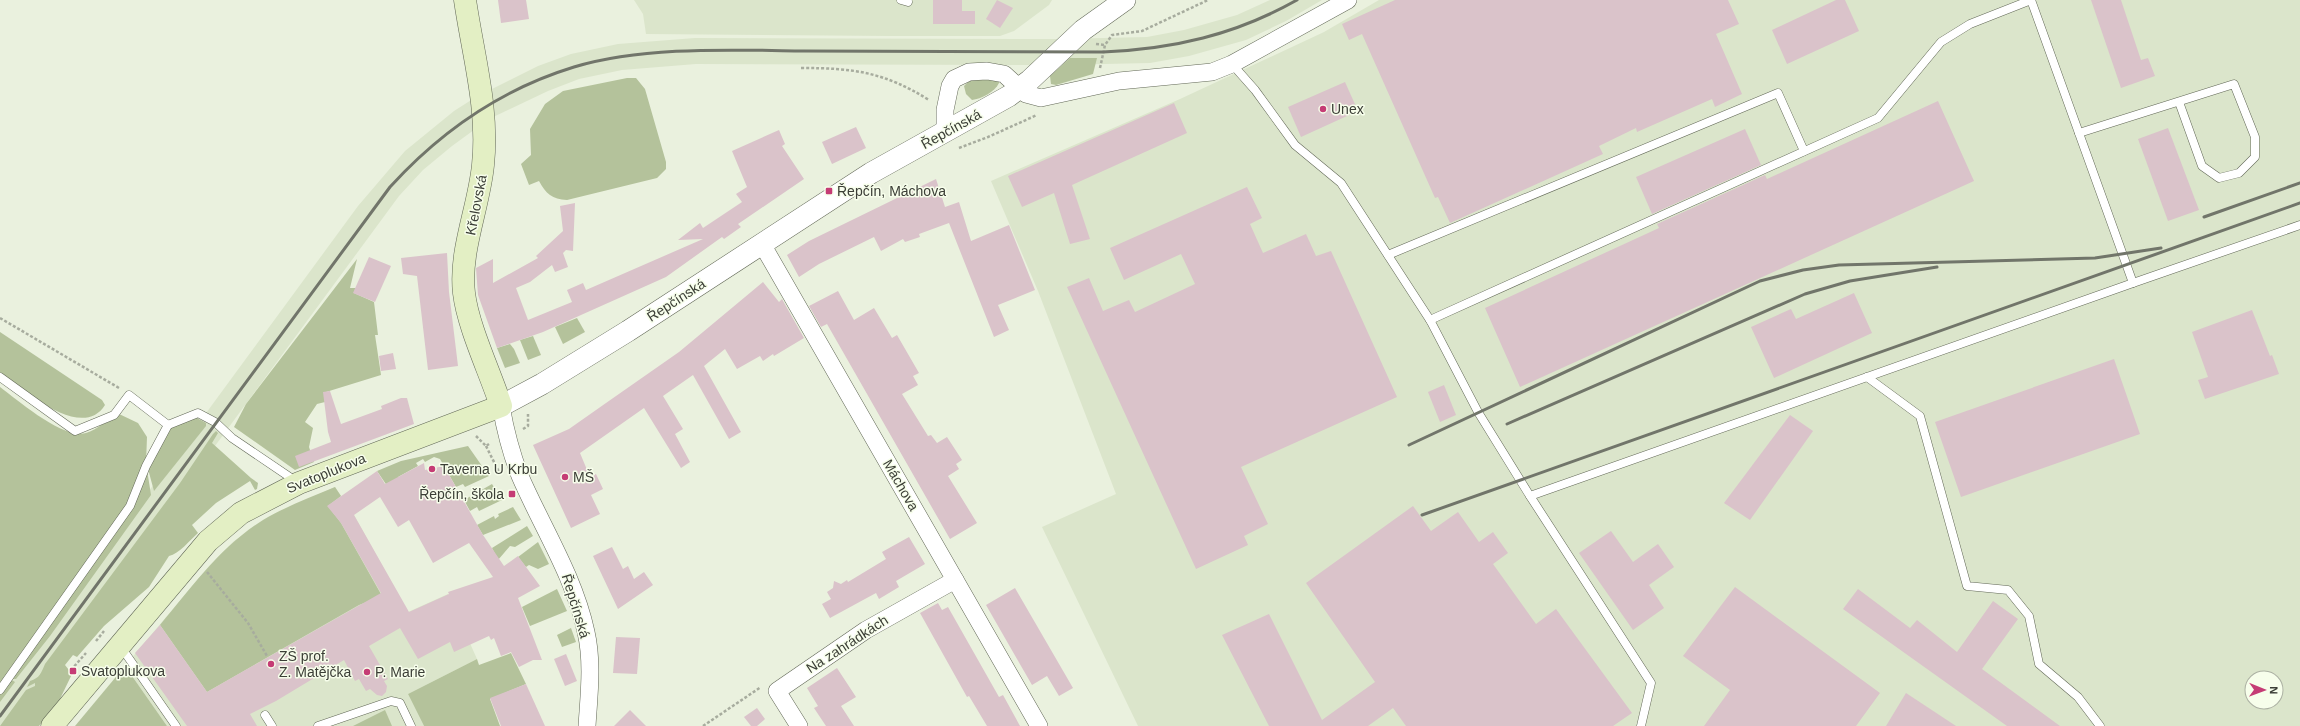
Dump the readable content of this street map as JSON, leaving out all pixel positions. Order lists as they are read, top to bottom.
{
  "streets": {
    "main road": ["Křelovská", "Svatoplukova"],
    "street": ["Řepčínská", "Máchova", "Na zahrádkách"]
  },
  "crossings": [
    ["Řepčínská", "Křelovská"],
    ["Řepčínská", "Svatoplukova"],
    ["Řepčínská", "Máchova"],
    ["Křelovská", "Svatoplukova"],
    ["Máchova", "Na zahrádkách"]
  ],
  "places": {
    "other": [
      "Unex",
      "Taverna U Krbu",
      "MŠ",
      "ZŠ prof. Z. Matějčka",
      "P. Marie"
    ],
    "transit": ["Řepčín, Máchova", "Řepčín, škola", "Svatoplukova"]
  },
  "north": "right"
}
